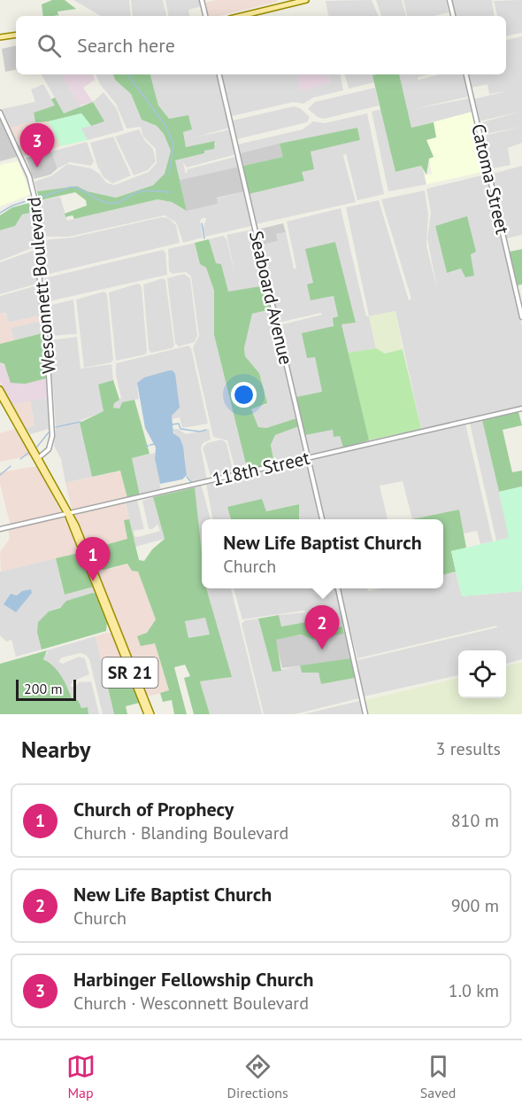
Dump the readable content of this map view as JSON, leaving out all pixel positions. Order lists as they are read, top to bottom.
{
  "streets": {
    "main road": ["SR 21"],
    "street": [
      "Catoma Street",
      "Wesconnett Boulevard",
      "Seaboard Avenue",
      "118th Street"
    ]
  },
  "crossings": [
    ["Wesconnett Boulevard", "SR 21"],
    ["Seaboard Avenue", "118th Street"],
    ["118th Street", "SR 21"]
  ],
  "scale_bar": "200 m",
  "page": {
    "search": "Search here",
    "pins": ["3", "1", "2"],
    "popup": ["New Life Baptist Church", "Church"],
    "scale": "200 m",
    "heading": ["Nearby", "3 results"],
    "list": [
      {
        "mark": "1",
        "name": "Church of Prophecy",
        "note": "Church · Blanding Boulevard",
        "value": "810 m"
      },
      {
        "mark": "2",
        "name": "New Life Baptist Church",
        "note": "Church",
        "value": "900 m"
      },
      {
        "mark": "3",
        "name": "Harbinger Fellowship Church",
        "note": "Church · Wesconnett Boulevard",
        "value": "1.0 km"
      }
    ],
    "nav": ["Map", "Directions", "Saved"]
  }
}
